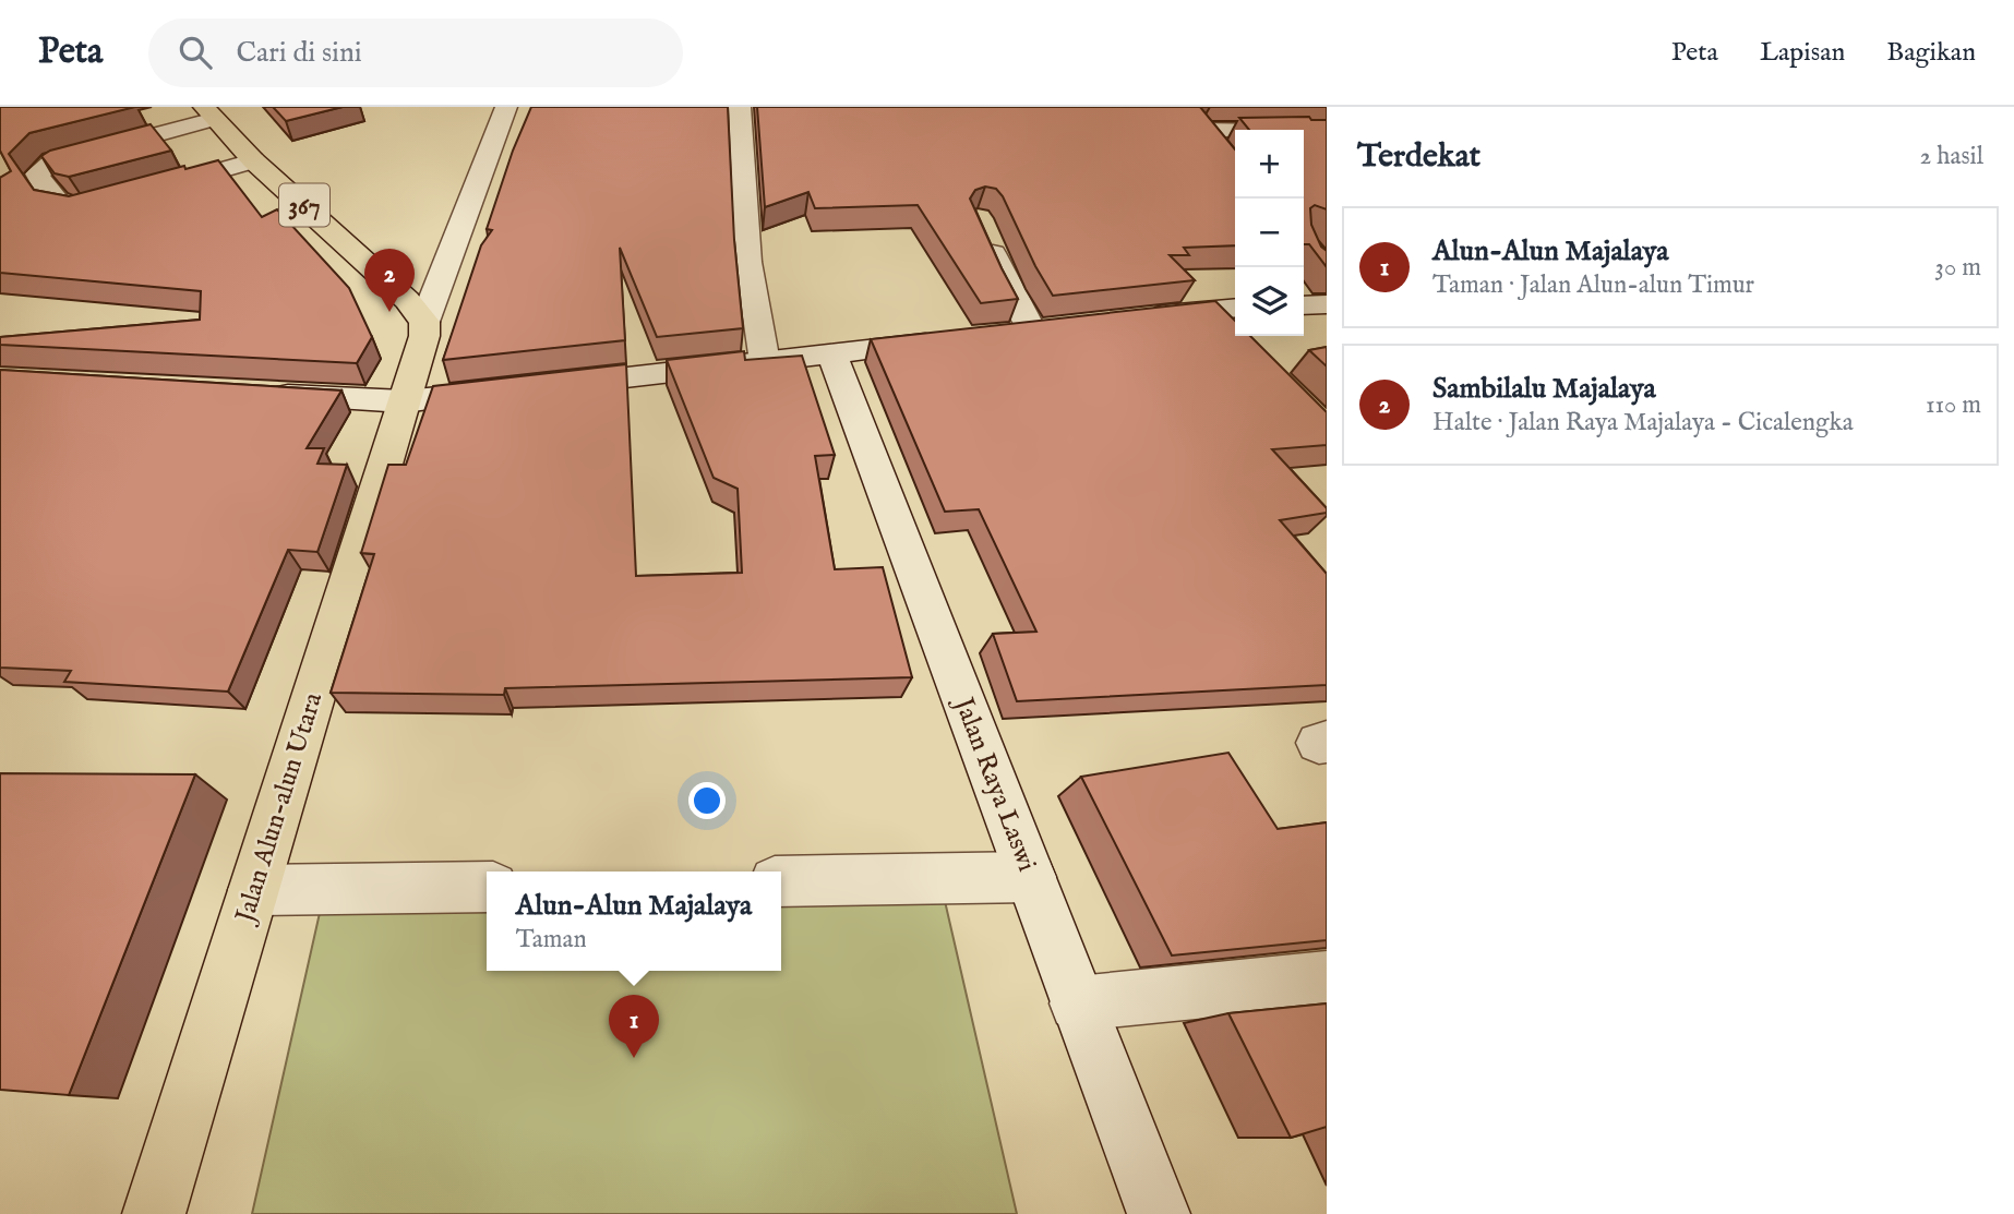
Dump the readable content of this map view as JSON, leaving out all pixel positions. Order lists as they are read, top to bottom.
{
  "streets": {
    "main road": ["367", "Jalan Alun-alun Utara"],
    "street": ["Jalan Raya Laswi"]
  },
  "crossings": [
    ["367", "Jalan Alun-alun Utara"]
  ],
  "page": {
    "header": "Peta",
    "search": "Cari di sini",
    "nav": ["Peta", "Lapisan", "Bagikan"],
    "heading": ["Terdekat", "2 hasil"],
    "map_buttons": ["+", "−"],
    "list": [
      {
        "mark": "1",
        "name": "Alun-Alun Majalaya",
        "note": "Taman · Jalan Alun-alun Timur",
        "value": "30 m"
      },
      {
        "mark": "2",
        "name": "Sambilalu Majalaya",
        "note": "Halte · Jalan Raya Majalaya - Cicalengka",
        "value": "110 m"
      }
    ],
    "pins": ["2", "1"],
    "popup": ["Alun-Alun Majalaya", "Taman"]
  }
}
